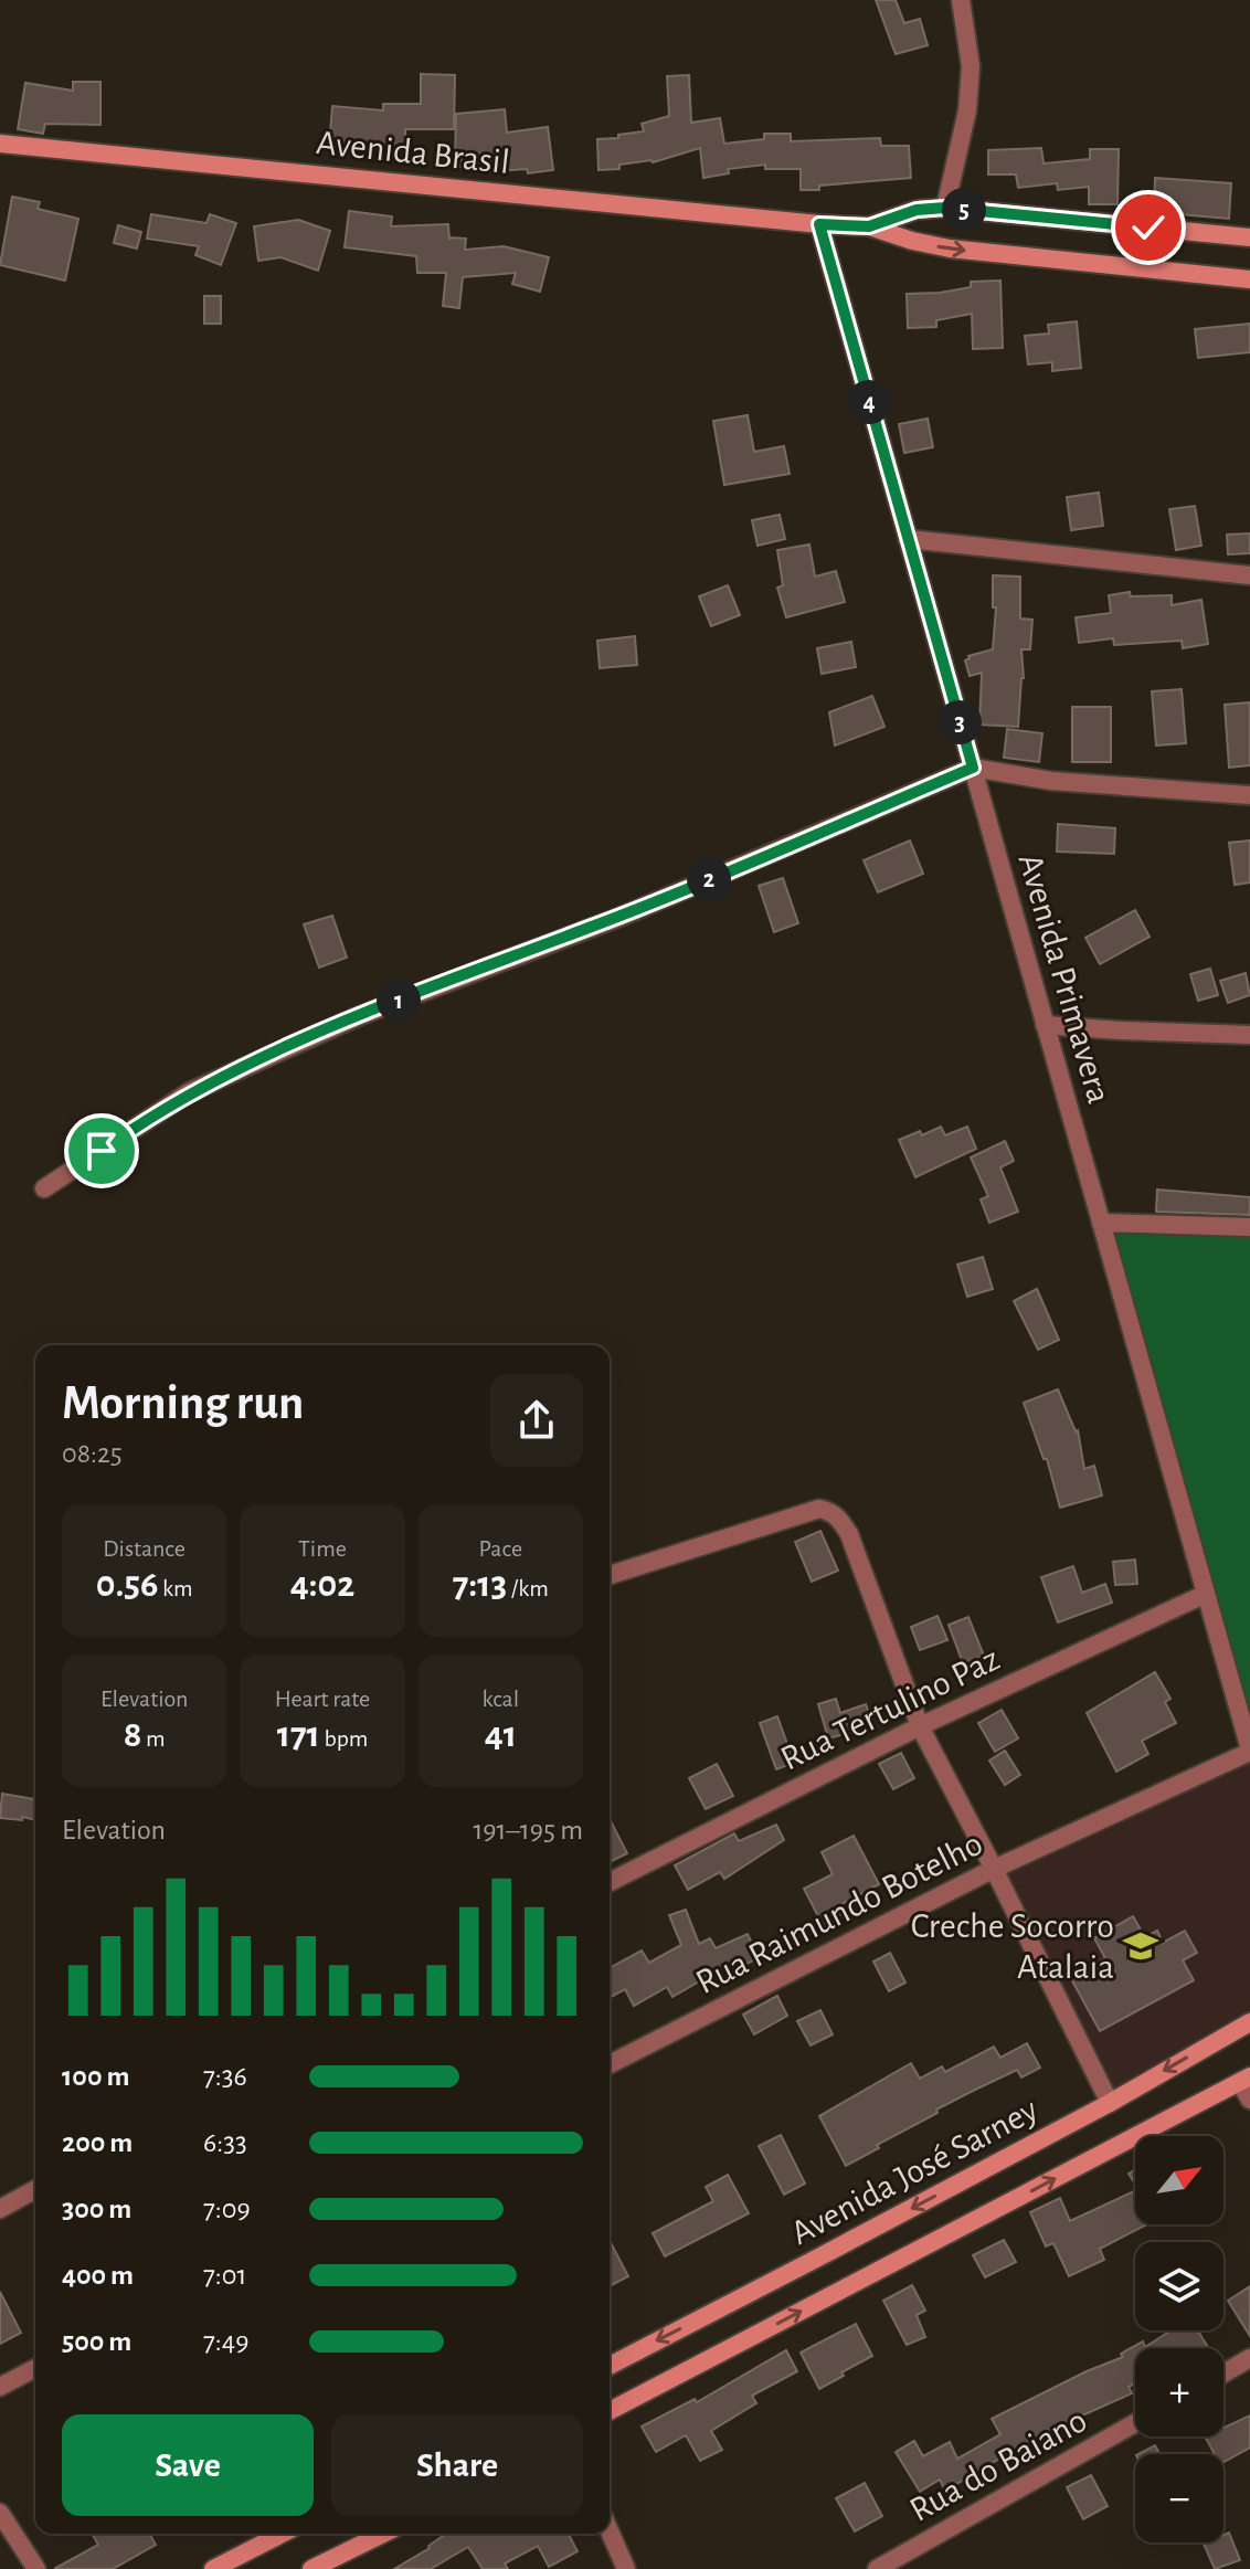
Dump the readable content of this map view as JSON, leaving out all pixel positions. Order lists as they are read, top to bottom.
{
  "streets": {
    "street": [
      "Avenida Brasil",
      "Avenida Primavera",
      "Rua Tertulino Paz",
      "Rua Raimundo Botelho",
      "Avenida José Sarney",
      "Rua do Baiano"
    ]
  },
  "crossings": [
    ["Avenida Brasil", "Avenida Primavera"],
    ["Avenida Primavera", "Rua Tertulino Paz"],
    ["Avenida Primavera", "Rua Raimundo Botelho"]
  ],
  "places": {
    "school or university": ["Creche Socorro Atalaia"]
  },
  "north": "top right",
  "page": {
    "pins": [
      "5",
      "4",
      "3",
      "2",
      "1"
    ],
    "heading": ["Morning run", "08:25"],
    "stats": [
      ["Distance", "0.56 km"],
      ["Time", "4:02"],
      ["Pace", "7:13 /km"],
      ["Elevation", "8 m"],
      ["Heart rate", "171 bpm"],
      ["kcal", "41"]
    ],
    "chart": ["Elevation", "191–195 m"],
    "list": [
      {
        "name": "100 m",
        "note": "7:36"
      },
      {
        "name": "200 m",
        "note": "6:33"
      },
      {
        "name": "300 m",
        "note": "7:09"
      },
      {
        "name": "400 m",
        "note": "7:01"
      },
      {
        "name": "500 m",
        "note": "7:49"
      }
    ],
    "map_buttons": ["+", "−"],
    "buttons": ["Save", "Share"]
  }
}
